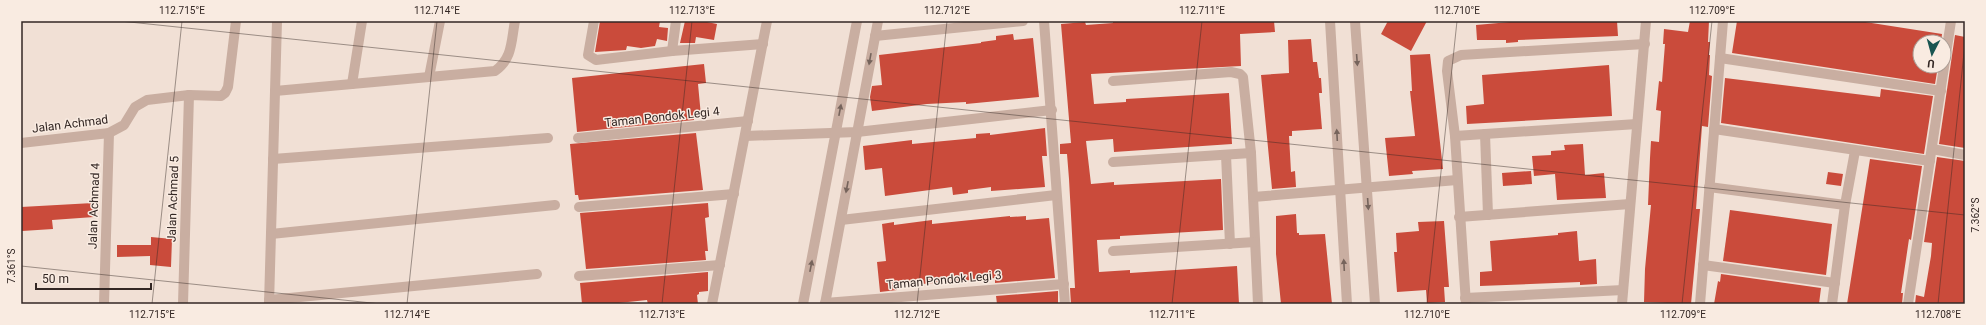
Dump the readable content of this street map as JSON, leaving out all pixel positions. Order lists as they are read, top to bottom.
{
  "streets": {
    "street": [
      "Taman Pondok Legi 4",
      "Jalan Achmad",
      "Jalan Achmad 5",
      "Jalan Achmad 4",
      "Taman Pondok Legi 3"
    ]
  },
  "crossings": [
    ["Jalan Achmad", "Jalan Achmad 5"],
    ["Jalan Achmad", "Jalan Achmad 4"]
  ],
  "scale_bar": "50 m",
  "north": "bottom",
  "coordinates": [
    "112.715°E",
    "112.714°E",
    "112.713°E",
    "112.712°E",
    "112.711°E",
    "112.710°E",
    "112.709°E",
    "7.362°S",
    "7.361°S",
    "112.708°E"
  ]
}
